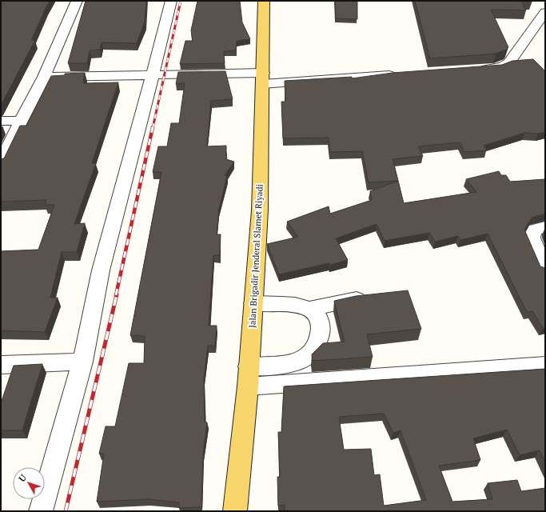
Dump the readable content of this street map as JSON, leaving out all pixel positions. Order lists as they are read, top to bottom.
{
  "streets": {
    "main road": ["Jalan Brigadir Jenderal Slamet Riyadi"]
  },
  "north": "top left"
}
